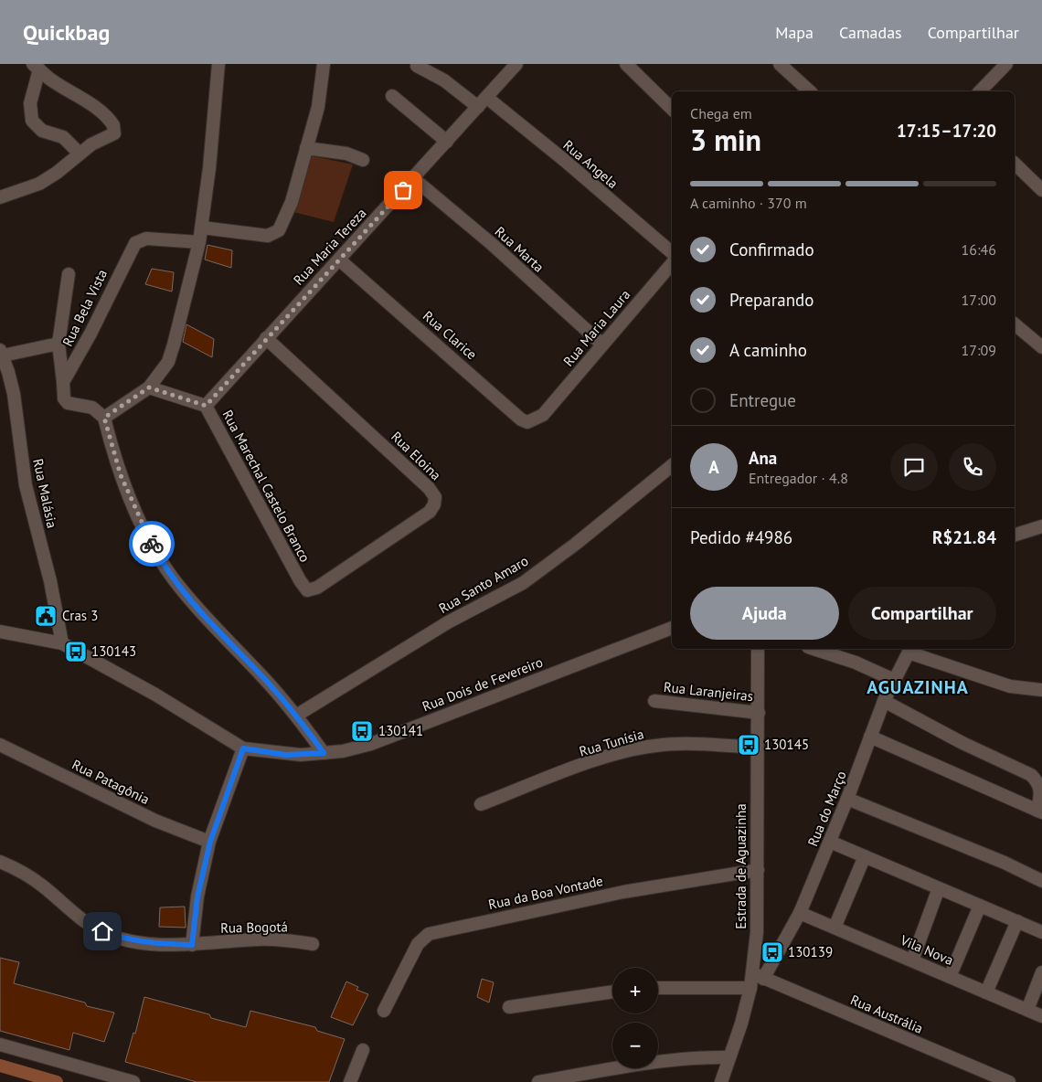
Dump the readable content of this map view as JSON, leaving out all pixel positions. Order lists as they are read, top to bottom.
{
  "streets": {
    "street": [
      "Rua Angela",
      "Rua Maria Tereza",
      "Rua Marta",
      "Rua Bela Vista",
      "Rua Maria Laura",
      "Rua Clarice",
      "Rua Eloina",
      "Rua Marechal Castelo Branco",
      "Rua Malásia",
      "Rua Santo Amaro",
      "Rua Dois de Fevereiro",
      "Rua Laranjeiras",
      "Rua Tunísia",
      "Rua Patagônia",
      "Rua do Março",
      "Estrada de Aguazinha",
      "Rua da Boa Vontade",
      "Rua Bogotá",
      "Vila Nova",
      "Rua Austrália"
    ]
  },
  "crossings": [
    ["Rua Angela", "Rua Maria Tereza"],
    ["Rua Maria Tereza", "Rua Marta"],
    ["Rua Maria Tereza", "Rua Clarice"],
    ["Rua Maria Tereza", "Rua Eloina"],
    ["Rua Maria Tereza", "Rua Marechal Castelo Branco"],
    ["Rua Marta", "Rua Maria Laura"],
    ["Rua Maria Laura", "Rua Clarice"],
    ["Rua Eloina", "Rua Marechal Castelo Branco"],
    ["Rua Malásia", "Rua Dois de Fevereiro"],
    ["Rua Laranjeiras", "Estrada de Aguazinha"],
    ["Rua Tunísia", "Estrada de Aguazinha"],
    ["Rua do Março", "Estrada de Aguazinha"],
    ["Rua do Março", "Vila Nova"],
    ["Rua do Março", "Rua Austrália"],
    ["Estrada de Aguazinha", "Rua da Boa Vontade"],
    ["Estrada de Aguazinha", "Rua Austrália"]
  ],
  "districts": ["AGUAZINHA"],
  "places": {
    "public building": ["Cras 3"],
    "bus stop": [
      "130143",
      "130141",
      "130145",
      "130139"
    ]
  },
  "page": {
    "header": "Quickbag",
    "nav": ["Mapa", "Camadas", "Compartilhar"],
    "heading": ["3 min", "Chega em", "17:15–17:20"],
    "panel": [
      "Ana",
      "Entregador · 4.8",
      "Pedido #4986",
      "R$21.84"
    ],
    "bar": "A caminho · 370 m",
    "list": [
      ["Confirmado", "16:46"],
      ["Preparando", "17:00"],
      ["A caminho", "17:09"],
      "Entregue"
    ],
    "round": "A",
    "buttons": ["Ajuda", "Compartilhar"],
    "map_buttons": ["+", "−"]
  }
}
